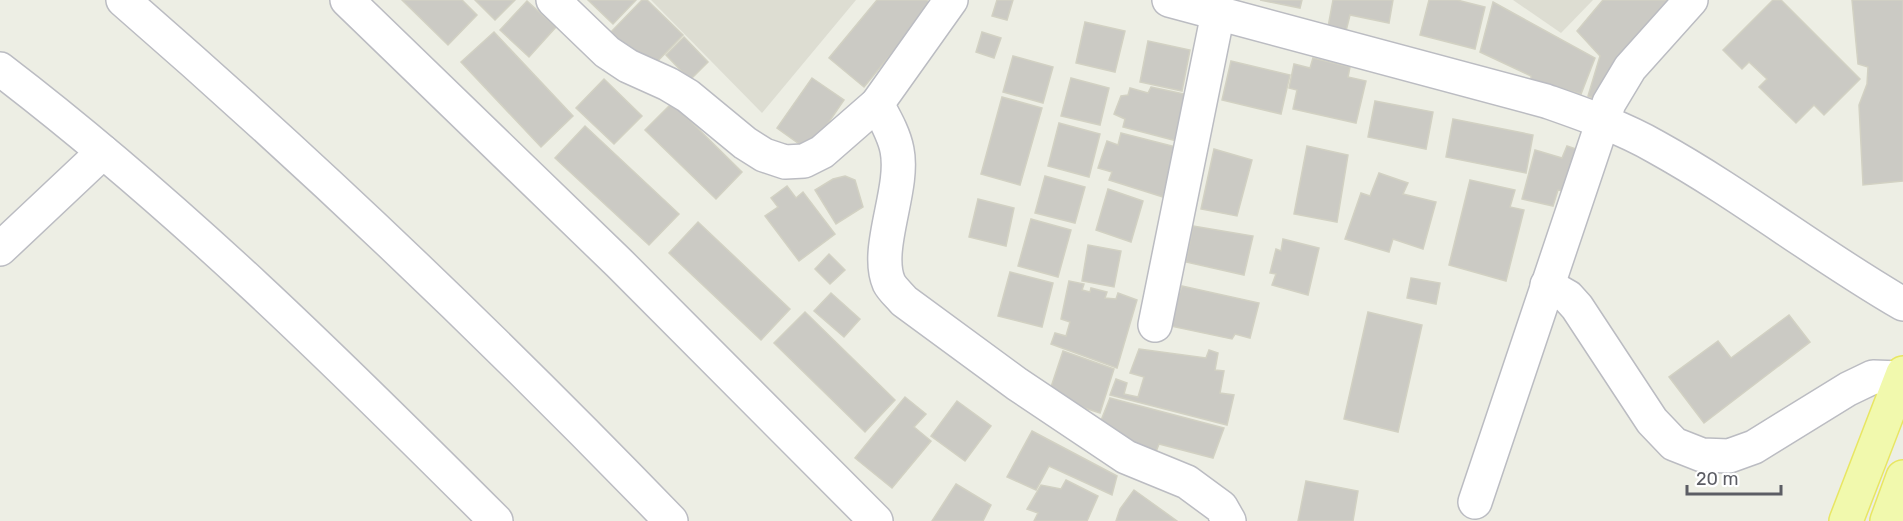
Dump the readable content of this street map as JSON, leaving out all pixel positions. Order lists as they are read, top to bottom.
{
  "scale_bar": "20 m"
}
